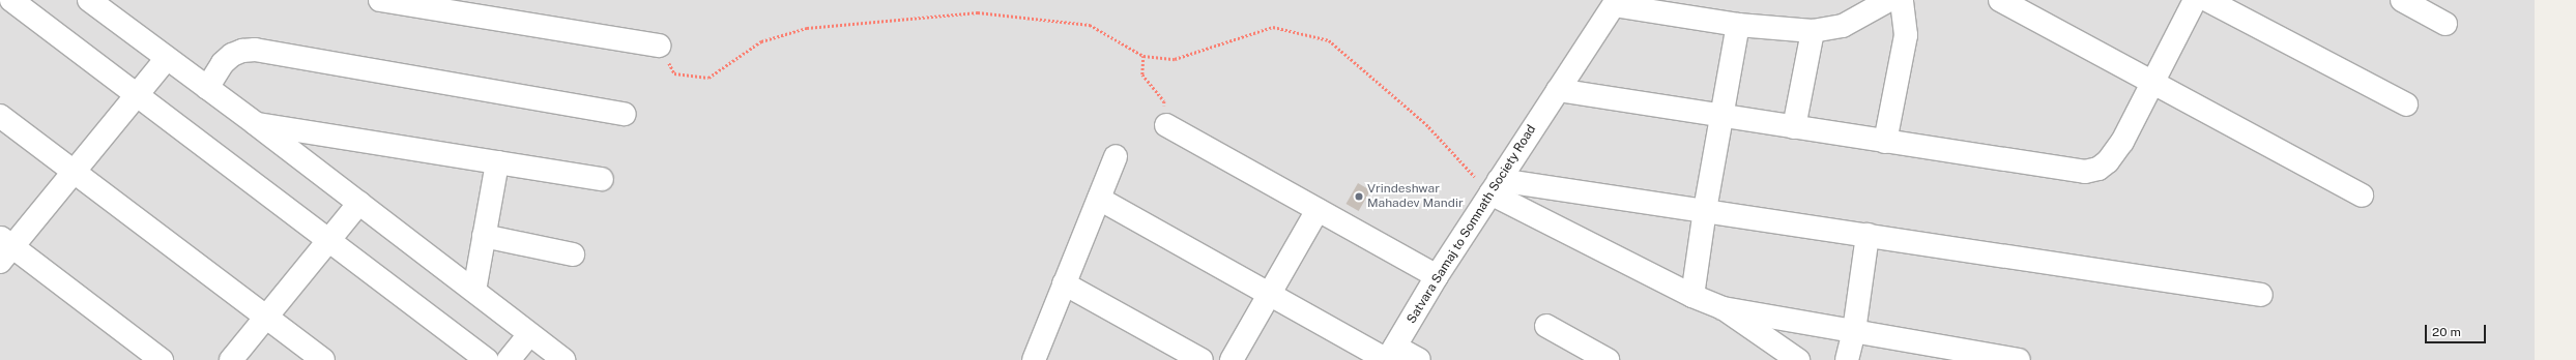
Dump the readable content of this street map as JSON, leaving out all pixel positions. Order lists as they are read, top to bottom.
{
  "streets": {
    "street": ["Satvara Samaj to Somnath Society Road"]
  },
  "places": ["Vrindeshwar Mahadev Mandir"],
  "scale_bar": "20 m"
}
